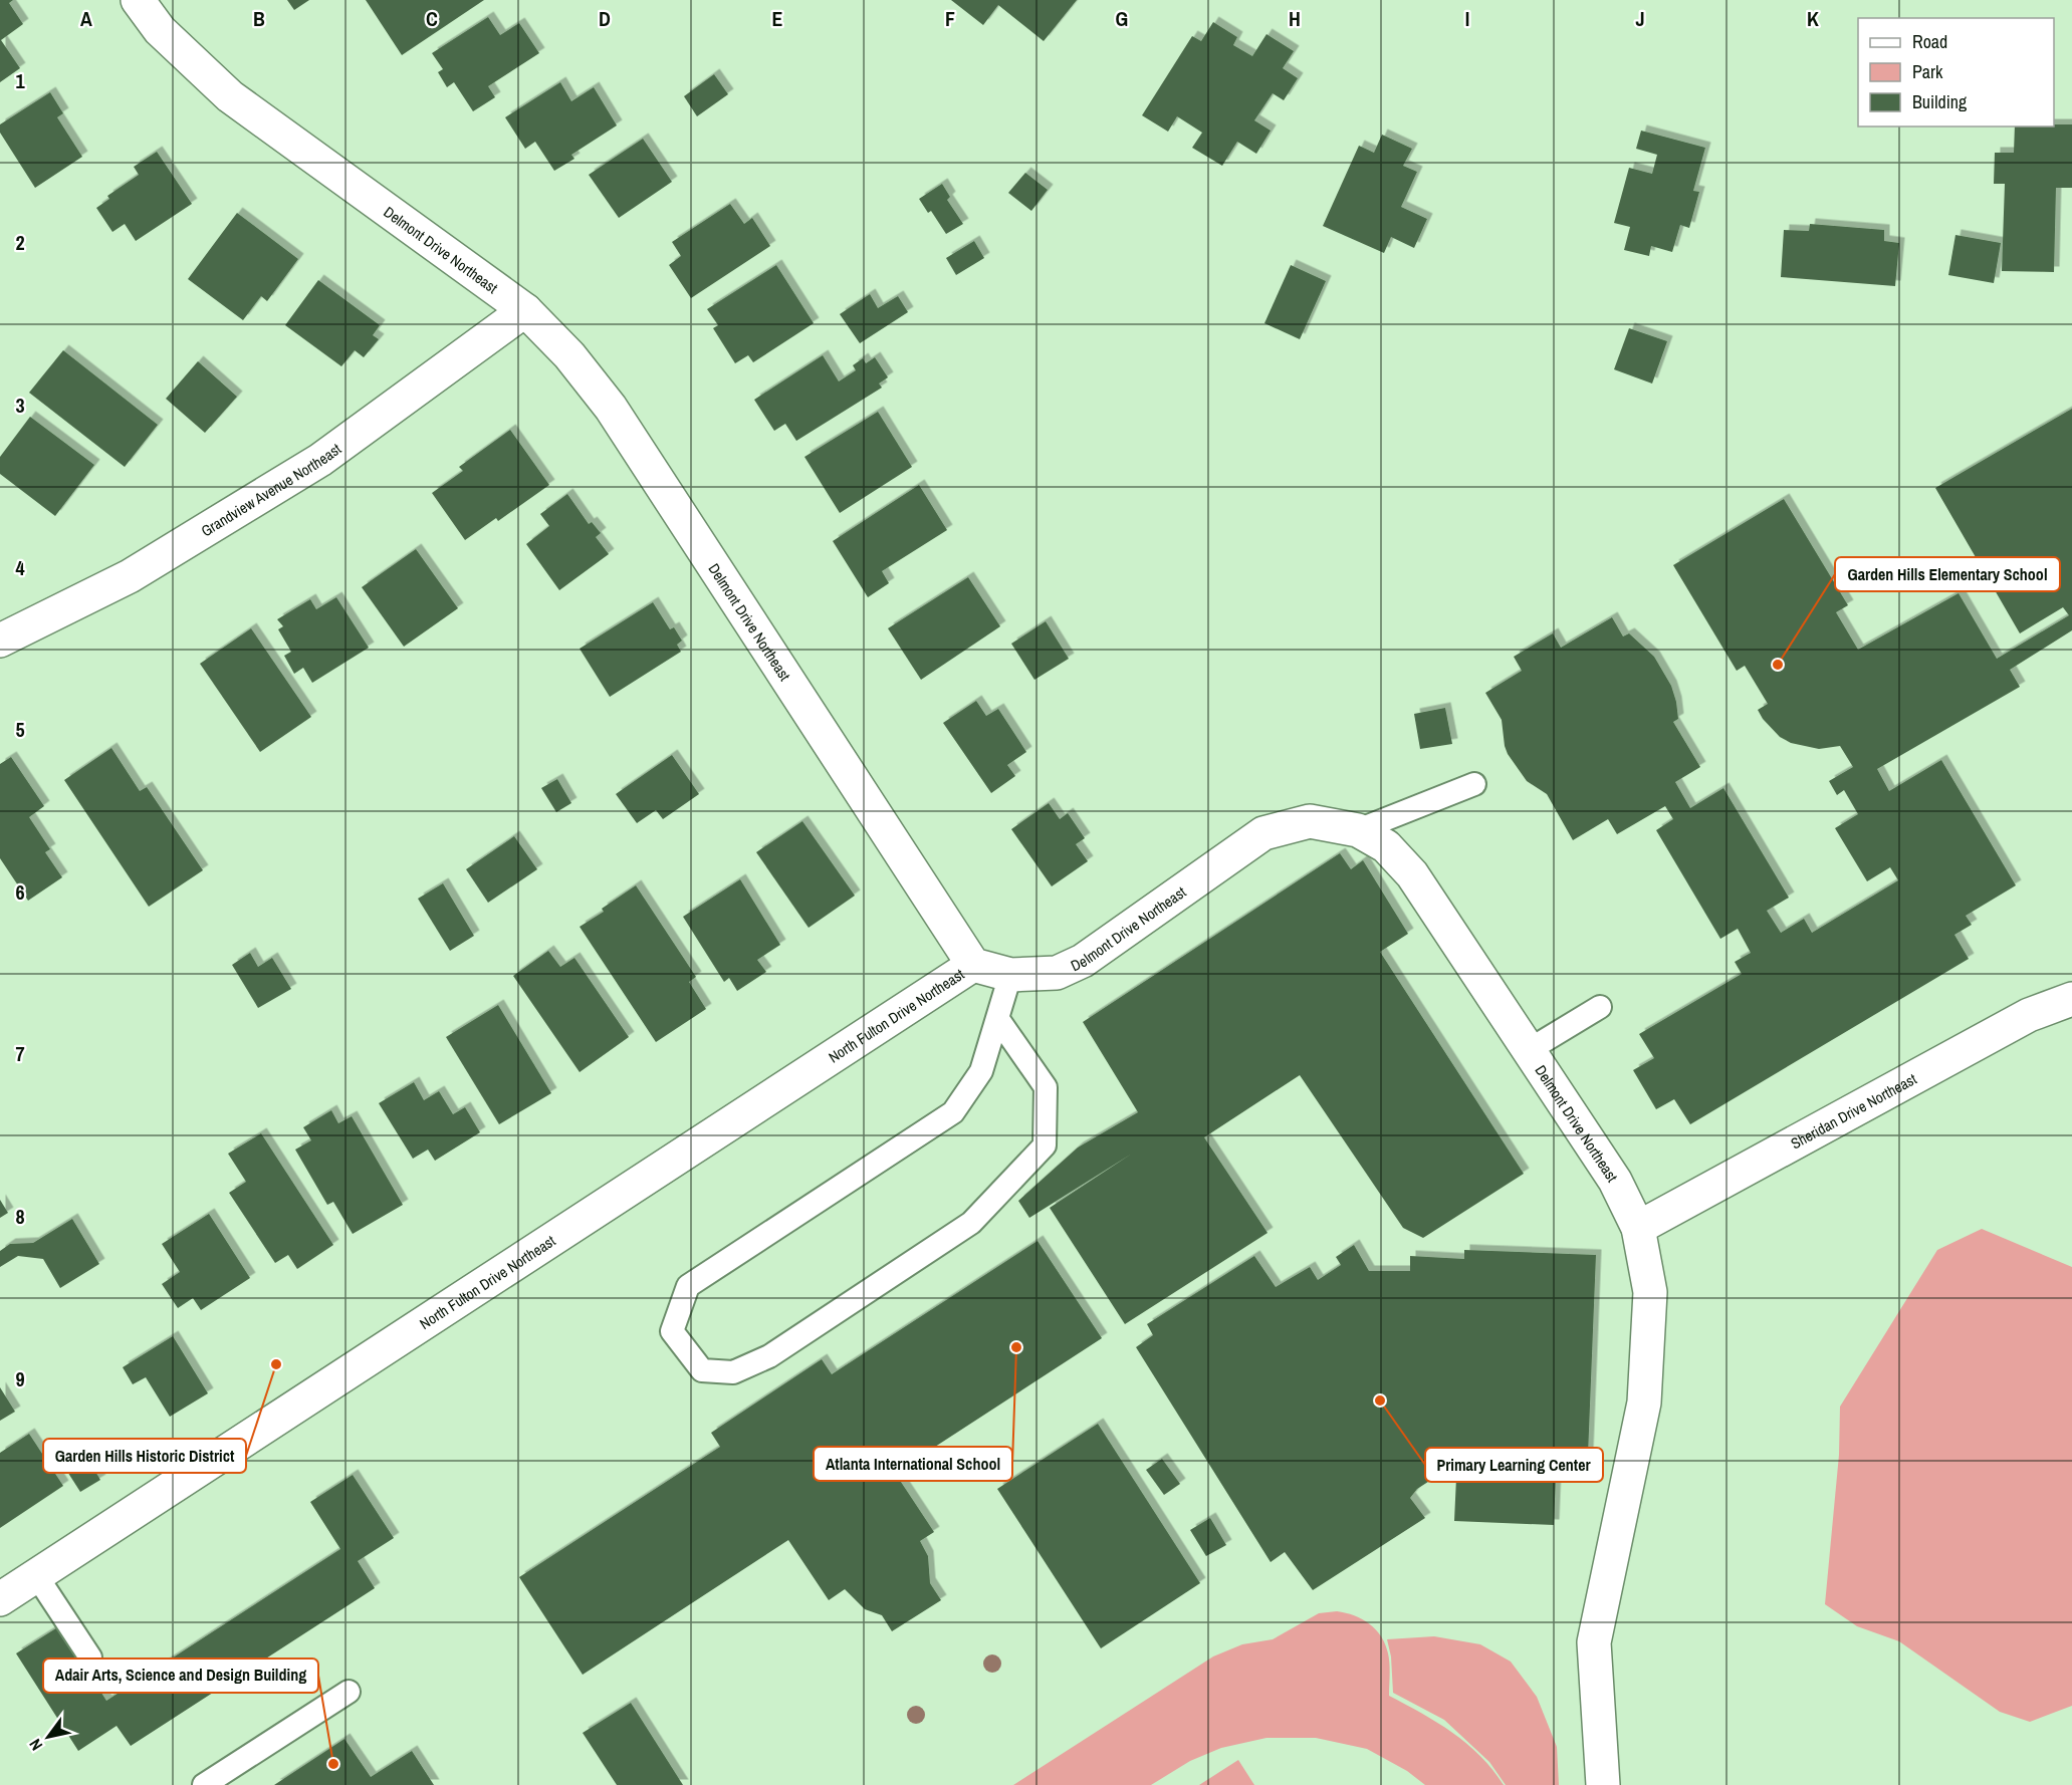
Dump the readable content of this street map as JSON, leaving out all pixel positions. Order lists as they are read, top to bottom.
{
  "streets": {
    "street": [
      "Delmont Drive Northeast",
      "Grandview Avenue Northeast",
      "North Fulton Drive Northeast",
      "Sheridan Drive Northeast"
    ]
  },
  "crossings": [
    ["Delmont Drive Northeast", "Grandview Avenue Northeast"],
    ["Delmont Drive Northeast", "North Fulton Drive Northeast"],
    ["Delmont Drive Northeast", "Sheridan Drive Northeast"]
  ],
  "places": [
    "Garden Hills Elementary School",
    "Atlanta International School",
    "Garden Hills Historic District",
    "Primary Learning Center",
    "Adair Arts, Science and Design Building"
  ],
  "legend": ["Road", "Park", "Building"],
  "north": "bottom left",
  "grid": {
    "columns": [
      "A",
      "B",
      "C",
      "D",
      "E",
      "F",
      "G",
      "H",
      "I",
      "J",
      "K"
    ],
    "rows": [
      "1",
      "2",
      "3",
      "4",
      "5",
      "6",
      "7",
      "8",
      "9"
    ]
  }
}
